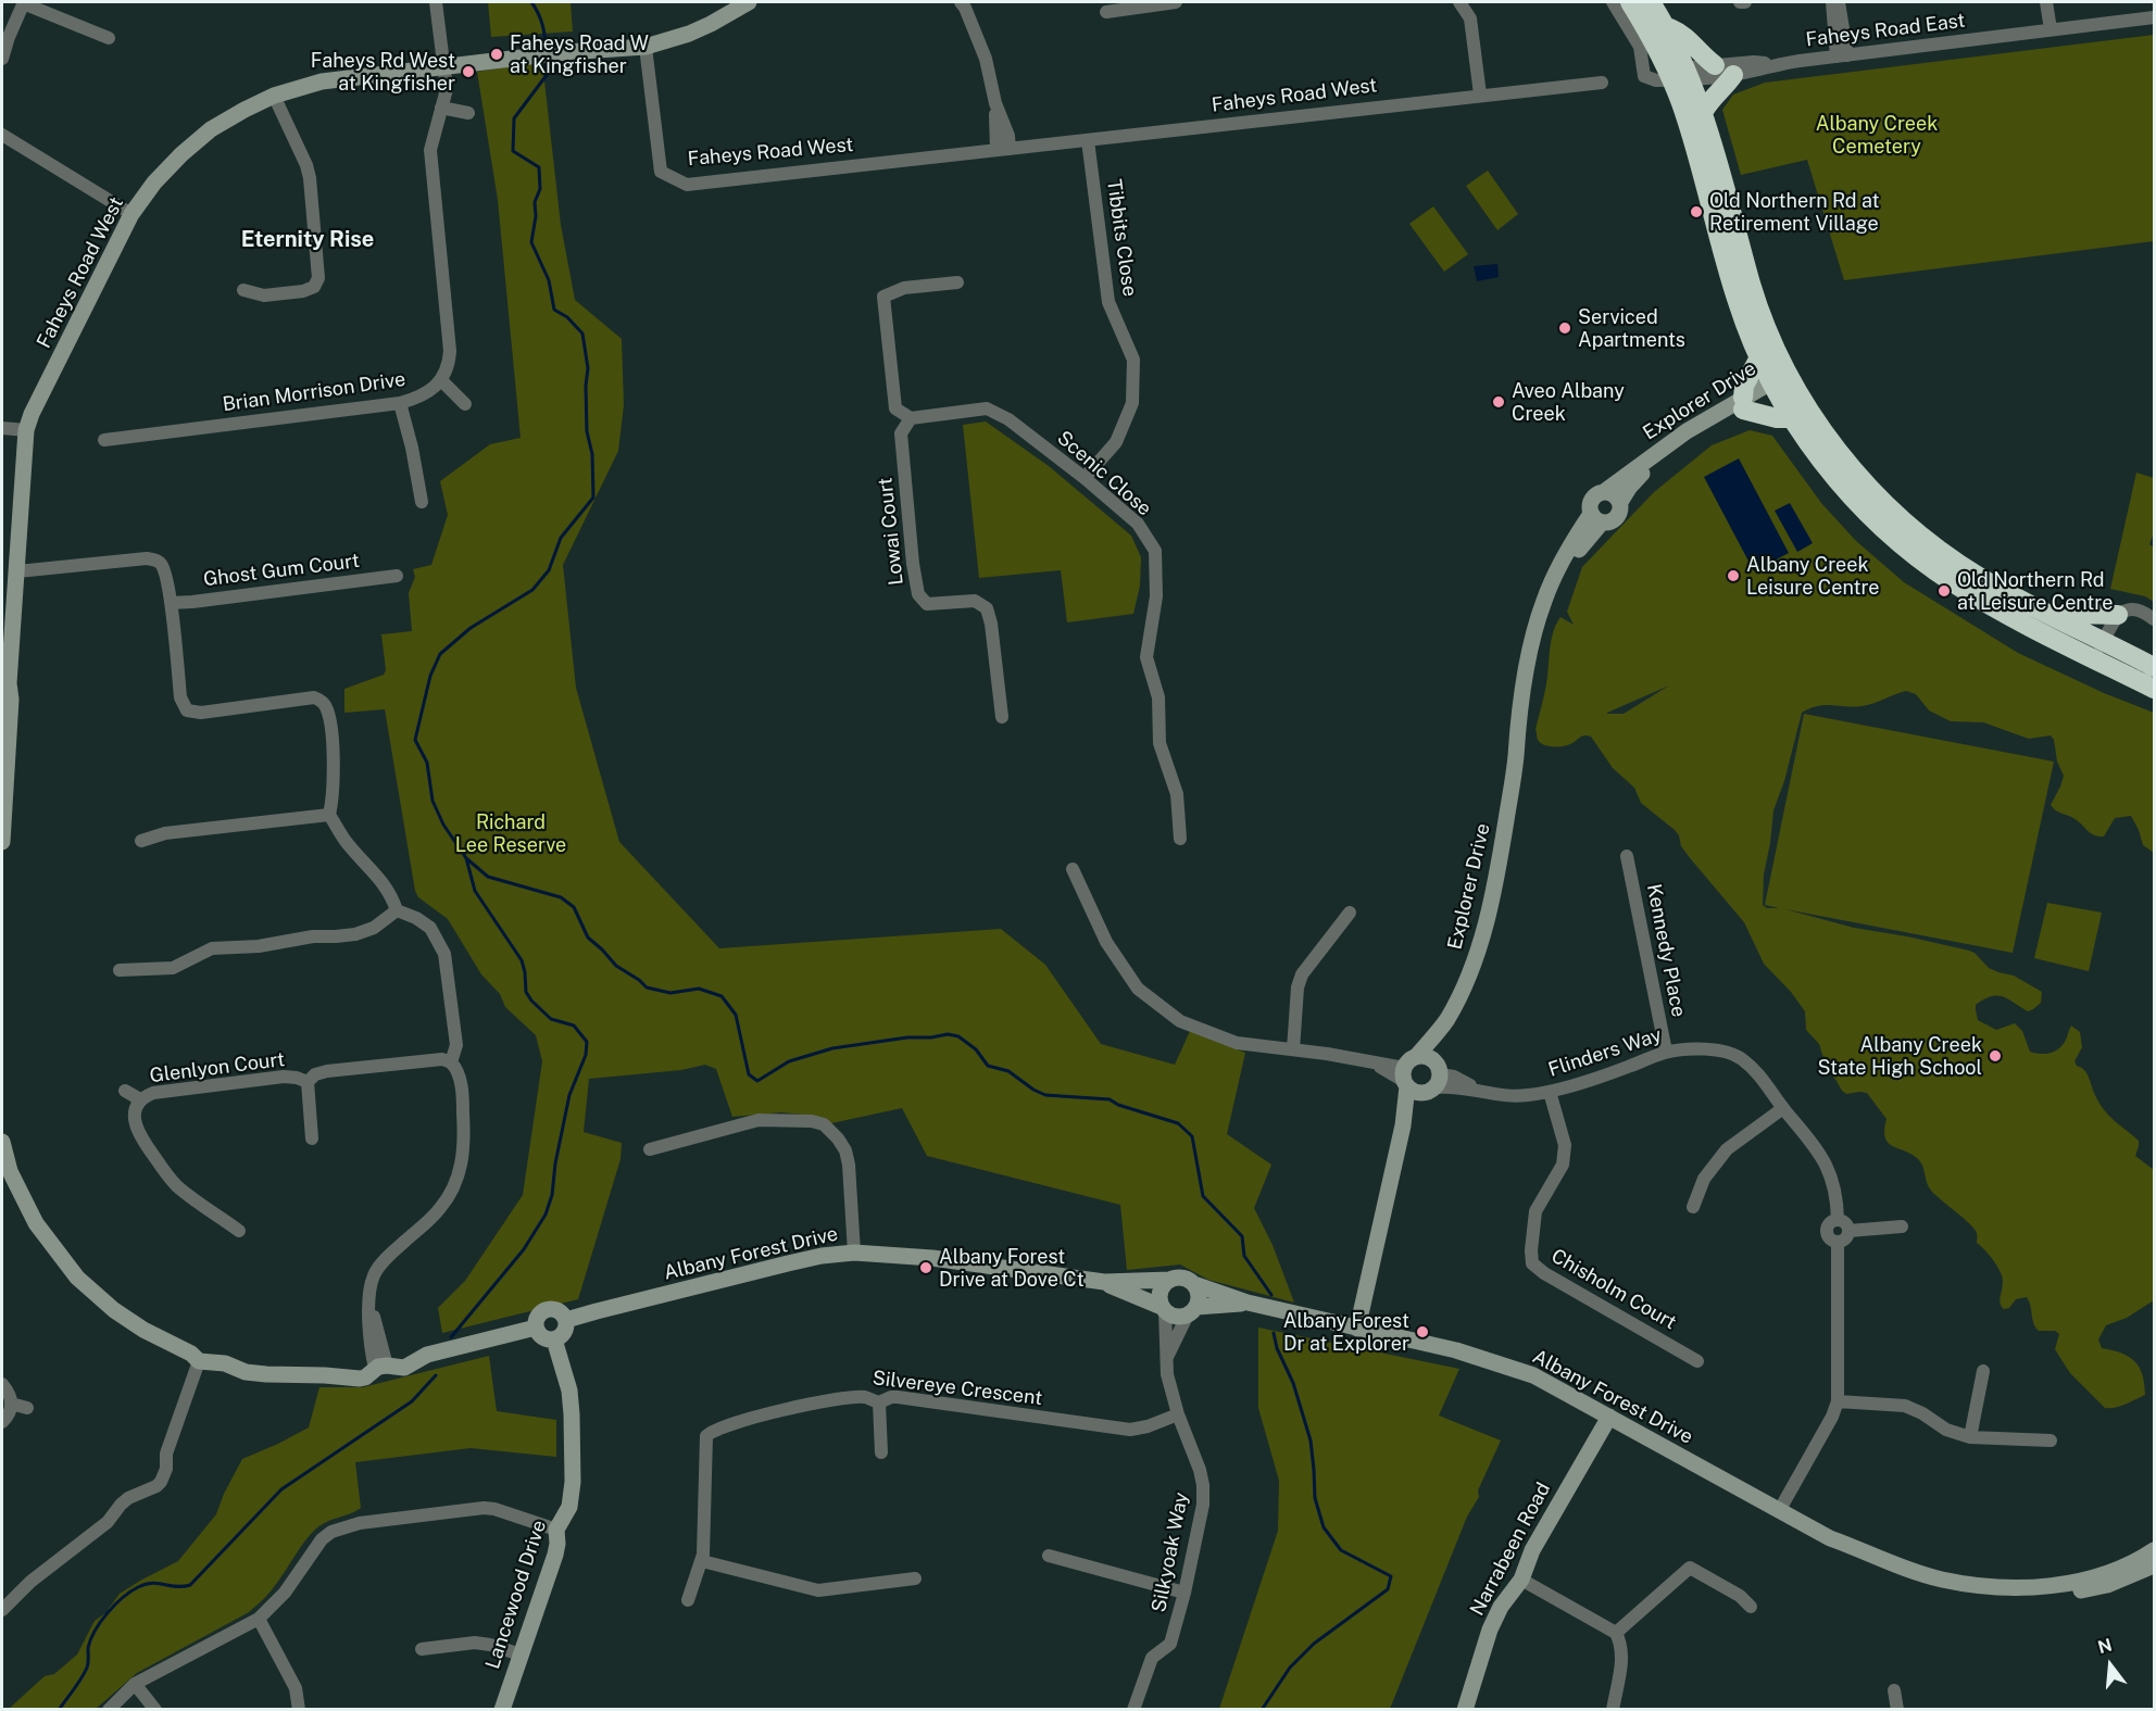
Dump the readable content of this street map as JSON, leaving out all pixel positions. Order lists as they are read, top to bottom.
{
  "streets": {
    "street": [
      "Faheys Road East",
      "Faheys Road West",
      "Tibbits Close",
      "Brian Morrison Drive",
      "Explorer Drive",
      "Scenic Close",
      "Lowai Court",
      "Ghost Gum Court",
      "Kennedy Place",
      "Flinders Way",
      "Glenlyon Court",
      "Albany Forest Drive",
      "Chisholm Court",
      "Silvereye Crescent",
      "Narrabeen Road",
      "Silkyoak Way",
      "Lancewood Drive"
    ]
  },
  "crossings": [
    ["Faheys Road West", "Tibbits Close"],
    ["Tibbits Close", "Scenic Close"],
    ["Explorer Drive", "Flinders Way"],
    ["Explorer Drive", "Albany Forest Drive"],
    ["Scenic Close", "Lowai Court"],
    ["Kennedy Place", "Flinders Way"],
    ["Flinders Way", "Chisholm Court"],
    ["Albany Forest Drive", "Narrabeen Road"],
    ["Albany Forest Drive", "Silkyoak Way"],
    ["Albany Forest Drive", "Lancewood Drive"],
    ["Silvereye Crescent", "Silkyoak Way"]
  ],
  "districts": ["Eternity Rise"],
  "parks": ["Albany Creek Cemetery", "Richard Lee Reserve"],
  "places": [
    "Faheys Road W at Kingfisher",
    "Faheys Rd West at Kingfisher",
    "Old Northern Rd at Retirement Village",
    "Serviced Apartments",
    "Aveo Albany Creek",
    "Albany Creek Leisure Centre",
    "Old Northern Rd at Leisure Centre",
    "Albany Creek State High School",
    "Albany Forest Drive at Dove Ct",
    "Albany Forest Dr at Explorer"
  ],
  "north": "top"
}
